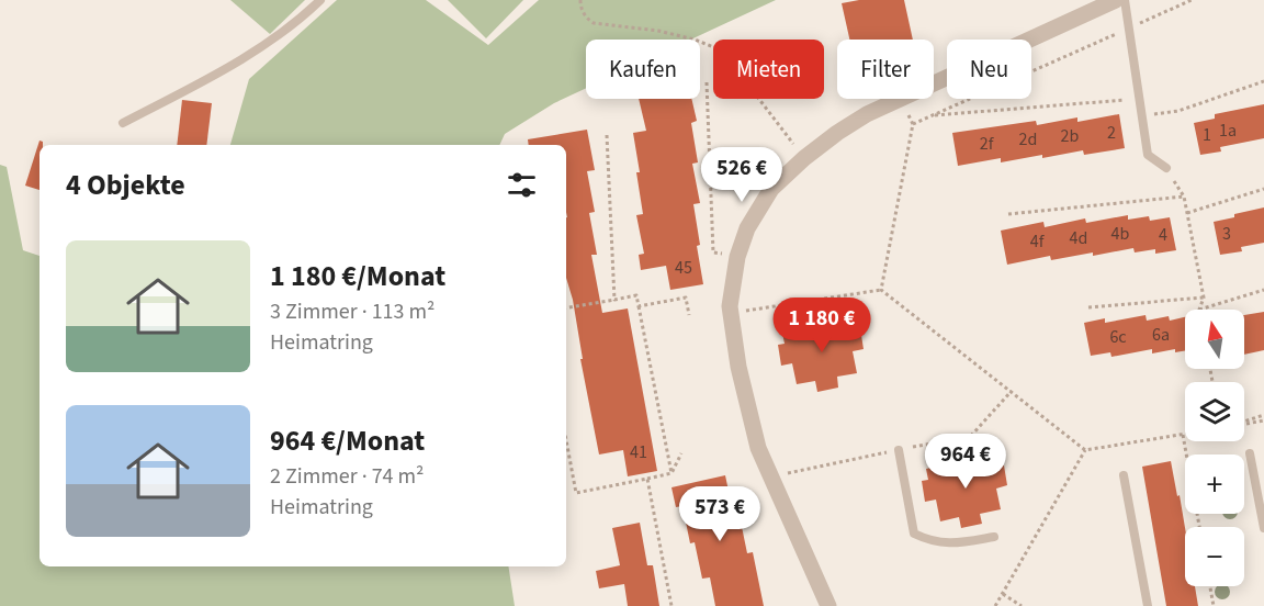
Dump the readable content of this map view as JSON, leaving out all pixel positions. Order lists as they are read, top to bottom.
{
  "house_numbers": [
    "1a",
    "2",
    "1",
    "2b",
    "2d",
    "2f",
    "4b",
    "3",
    "4",
    "4d",
    "4f",
    "45",
    "6a",
    "6c",
    "41"
  ],
  "north": "top",
  "page": {
    "chip": [
      "Kaufen",
      "Mieten",
      "Filter",
      "Neu"
    ],
    "heading": "4 Objekte",
    "price": [
      "526 €",
      "1 180 €",
      "964 €",
      "573 €"
    ],
    "list": [
      {
        "name": "1 180 €/Monat",
        "note": "3 Zimmer · 113 m² · Heimatring"
      },
      {
        "name": "964 €/Monat",
        "note": "2 Zimmer · 74 m² · Heimatring"
      }
    ],
    "map_buttons": ["+", "−"]
  }
}
